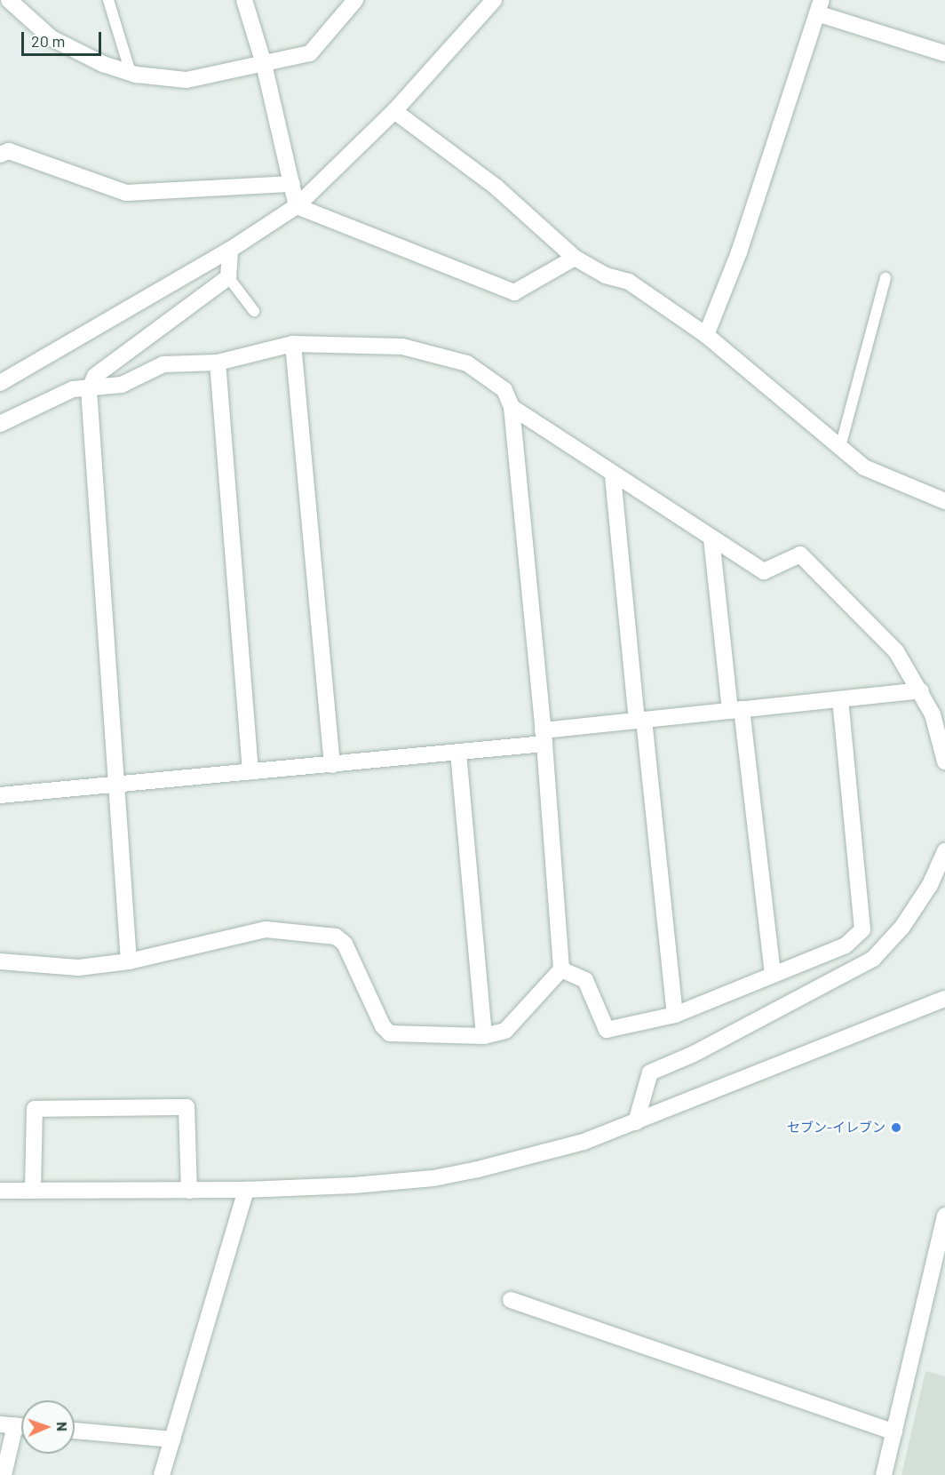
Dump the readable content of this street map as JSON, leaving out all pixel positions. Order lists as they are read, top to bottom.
{
  "places": ["セブン-イレブン"],
  "scale_bar": "20 m",
  "north": "right"
}
